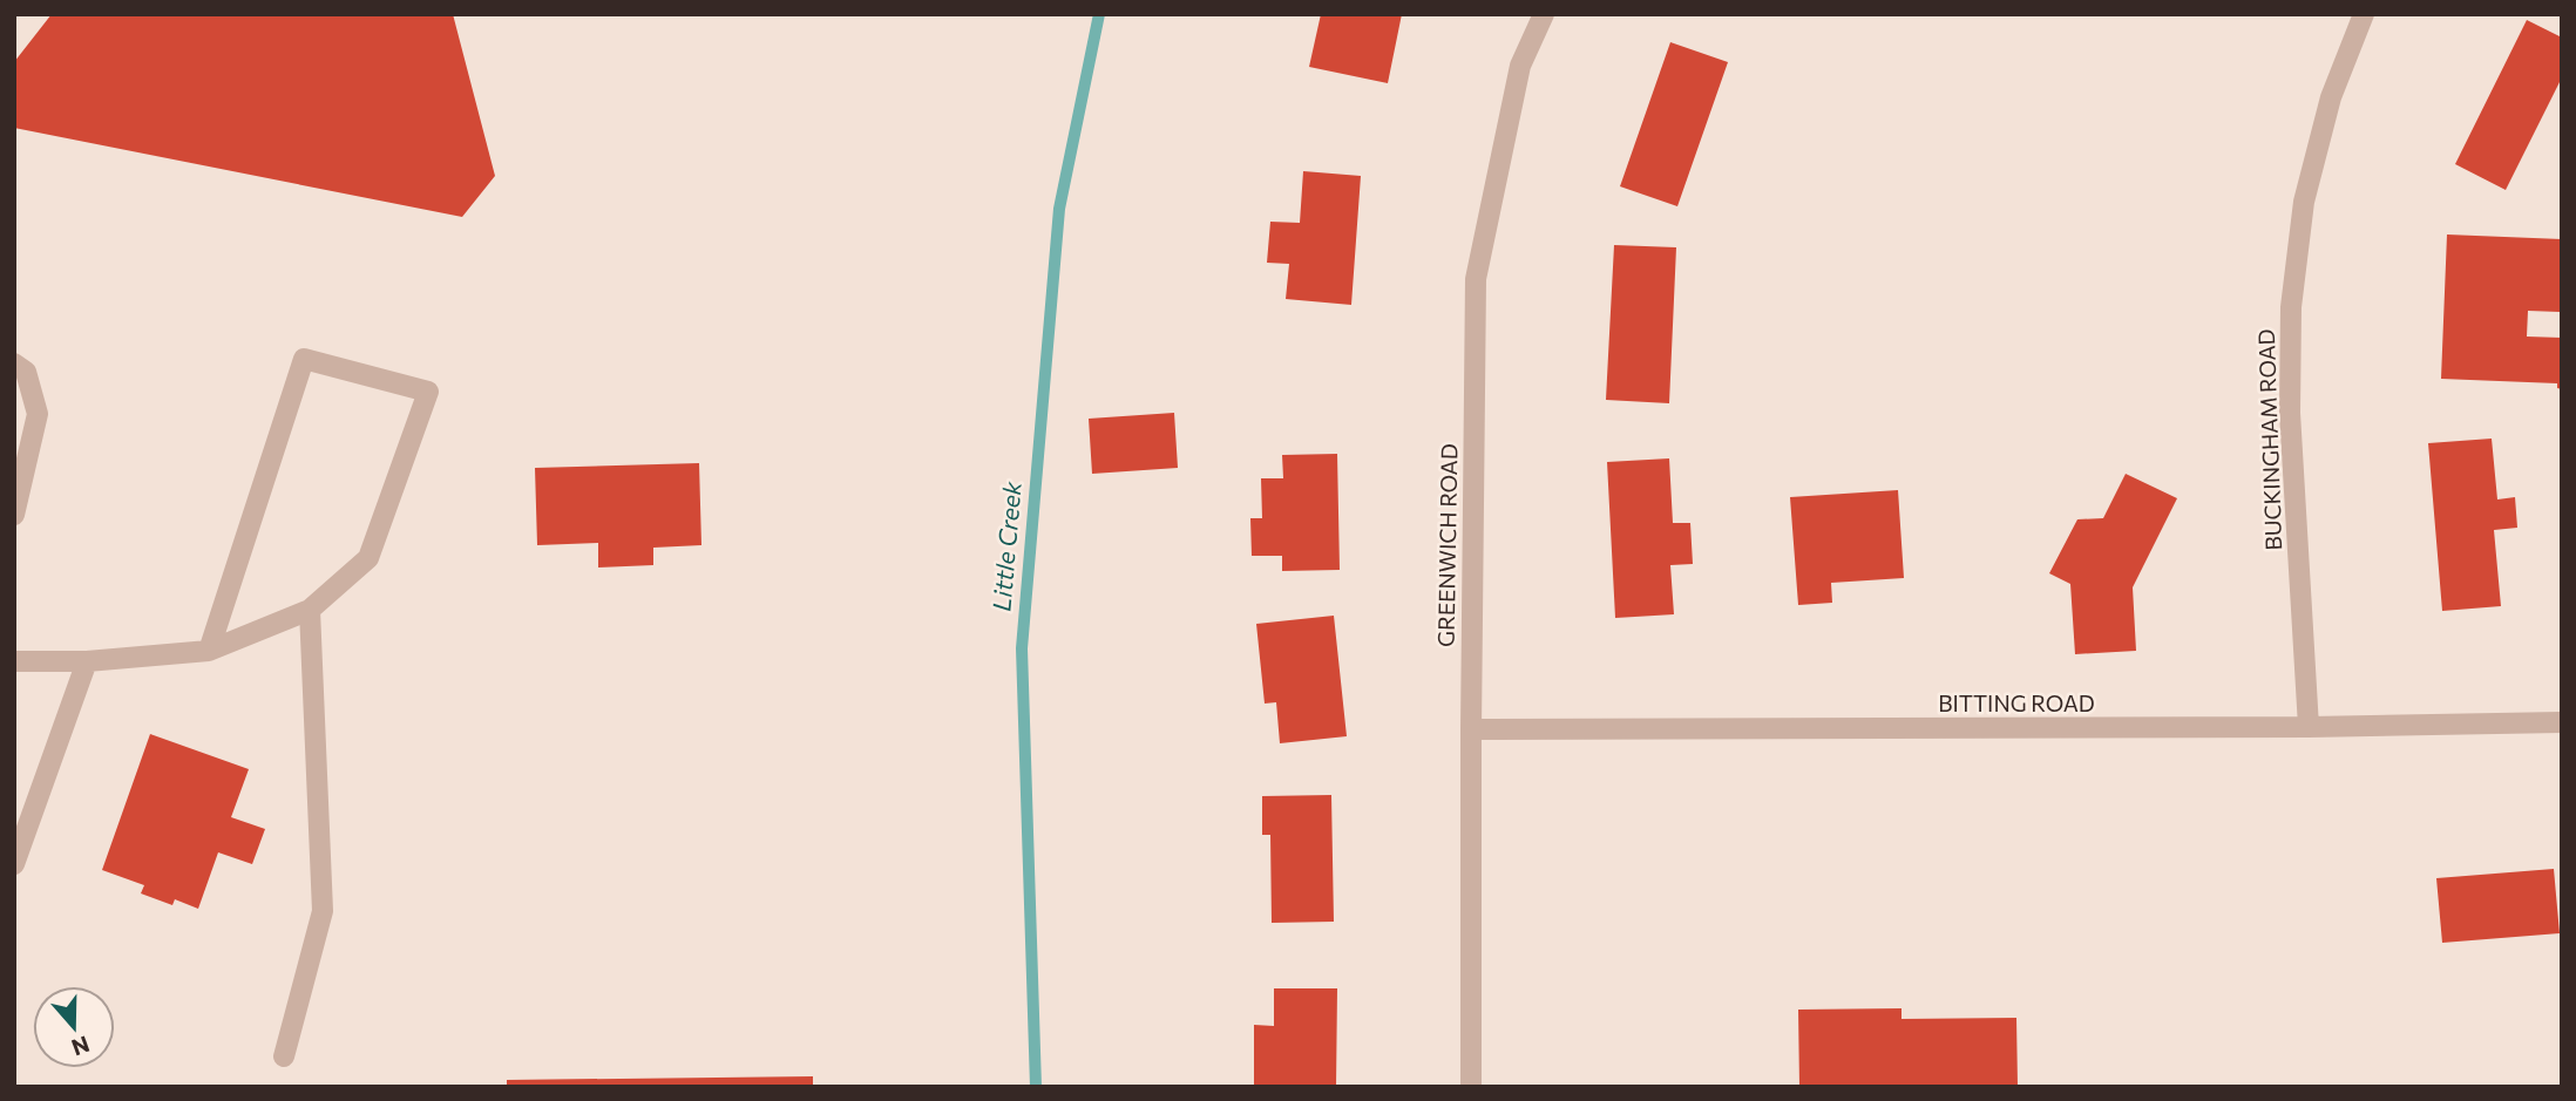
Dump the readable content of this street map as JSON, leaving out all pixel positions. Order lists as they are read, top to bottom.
{
  "streets": {
    "street": ["BUCKINGHAM ROAD", "GREENWICH ROAD", "BITTING ROAD"]
  },
  "crossings": [
    ["BUCKINGHAM ROAD", "BITTING ROAD"],
    ["GREENWICH ROAD", "BITTING ROAD"]
  ],
  "water": ["Little Creek"],
  "north": "bottom"
}
